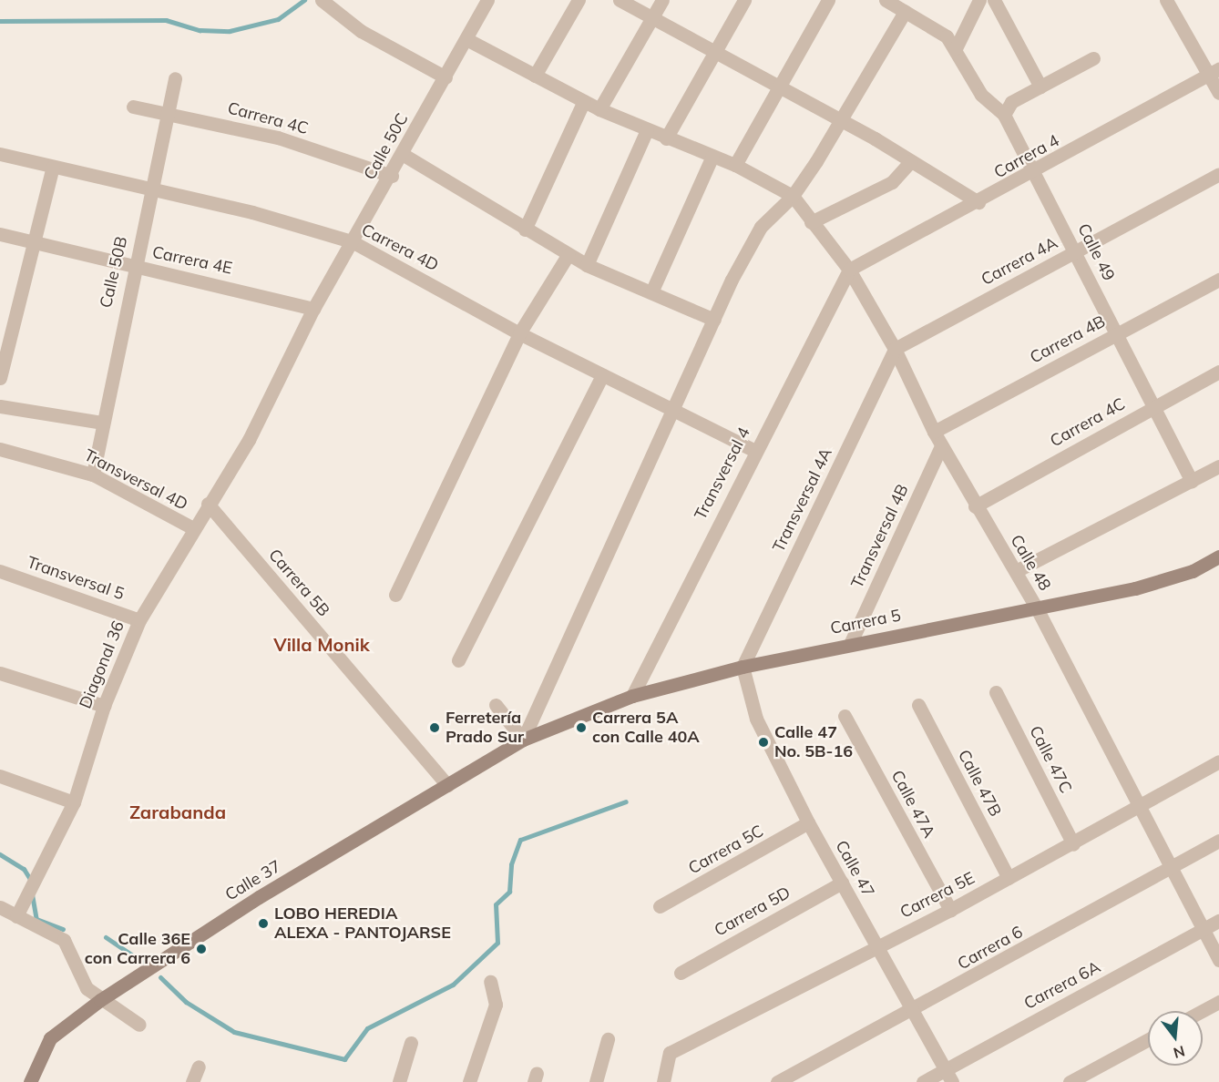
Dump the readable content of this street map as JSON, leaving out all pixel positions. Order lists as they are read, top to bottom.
{
  "streets": {
    "main road": ["Carrera 5", "Calle 37"],
    "street": [
      "Carrera 4C",
      "Calle 50C",
      "Carrera 4",
      "Carrera 4D",
      "Calle 49",
      "Carrera 4E",
      "Carrera 4A",
      "Calle 50B",
      "Carrera 4B",
      "Transversal 4",
      "Transversal 4D",
      "Transversal 4A",
      "Transversal 4B",
      "Calle 48",
      "Transversal 5",
      "Carrera 5B",
      "Diagonal 36",
      "Calle 47C",
      "Calle 47B",
      "Calle 47A",
      "Carrera 5C",
      "Calle 47",
      "Carrera 5E",
      "Carrera 5D",
      "Carrera 6",
      "Carrera 6A"
    ]
  },
  "crossings": [
    ["Carrera 4C", "Calle 50C"],
    ["Carrera 4C", "Calle 49"],
    ["Carrera 4C", "Calle 50B"],
    ["Carrera 4C", "Calle 48"],
    ["Calle 50C", "Carrera 4D"],
    ["Calle 50C", "Carrera 4E"],
    ["Calle 50C", "Diagonal 36"],
    ["Carrera 4", "Calle 49"],
    ["Carrera 4", "Transversal 4"],
    ["Carrera 4", "Calle 48"],
    ["Carrera 4D", "Calle 50B"],
    ["Carrera 4D", "Transversal 4"],
    ["Calle 49", "Carrera 4A"],
    ["Calle 49", "Carrera 4B"],
    ["Carrera 4E", "Calle 50B"],
    ["Carrera 4A", "Transversal 4A"],
    ["Carrera 4A", "Calle 48"],
    ["Calle 50B", "Transversal 4D"],
    ["Carrera 4B", "Calle 48"],
    ["Transversal 4", "Calle 48"],
    ["Transversal 4", "Carrera 5"],
    ["Transversal 4D", "Diagonal 36"],
    ["Transversal 4A", "Calle 48"],
    ["Transversal 4A", "Carrera 5"],
    ["Transversal 4A", "Calle 47"],
    ["Transversal 4B", "Calle 48"],
    ["Transversal 4B", "Carrera 5"],
    ["Calle 48", "Carrera 5"],
    ["Calle 48", "Carrera 5E"],
    ["Calle 48", "Carrera 6"],
    ["Calle 48", "Carrera 6A"],
    ["Transversal 5", "Diagonal 36"],
    ["Carrera 5B", "Diagonal 36"],
    ["Carrera 5B", "Calle 37"],
    ["Carrera 5", "Calle 47"],
    ["Carrera 5", "Calle 37"],
    ["Calle 47C", "Carrera 5E"],
    ["Calle 47B", "Carrera 5E"],
    ["Calle 47A", "Carrera 5E"],
    ["Carrera 5C", "Calle 47"],
    ["Calle 47", "Carrera 5E"],
    ["Calle 47", "Carrera 5D"],
    ["Calle 47", "Carrera 6"],
    ["Calle 47", "Carrera 6A"]
  ],
  "districts": ["Villa Monik", "Zarabanda"],
  "places": [
    "Ferretería Prado Sur",
    "Carrera 5A con Calle 40A",
    "Calle 47 No. 5B-16",
    "LOBO HEREDIA ALEXA - PANTOJARSE",
    "Calle 36E con Carrera 6"
  ],
  "north": "bottom"
}
